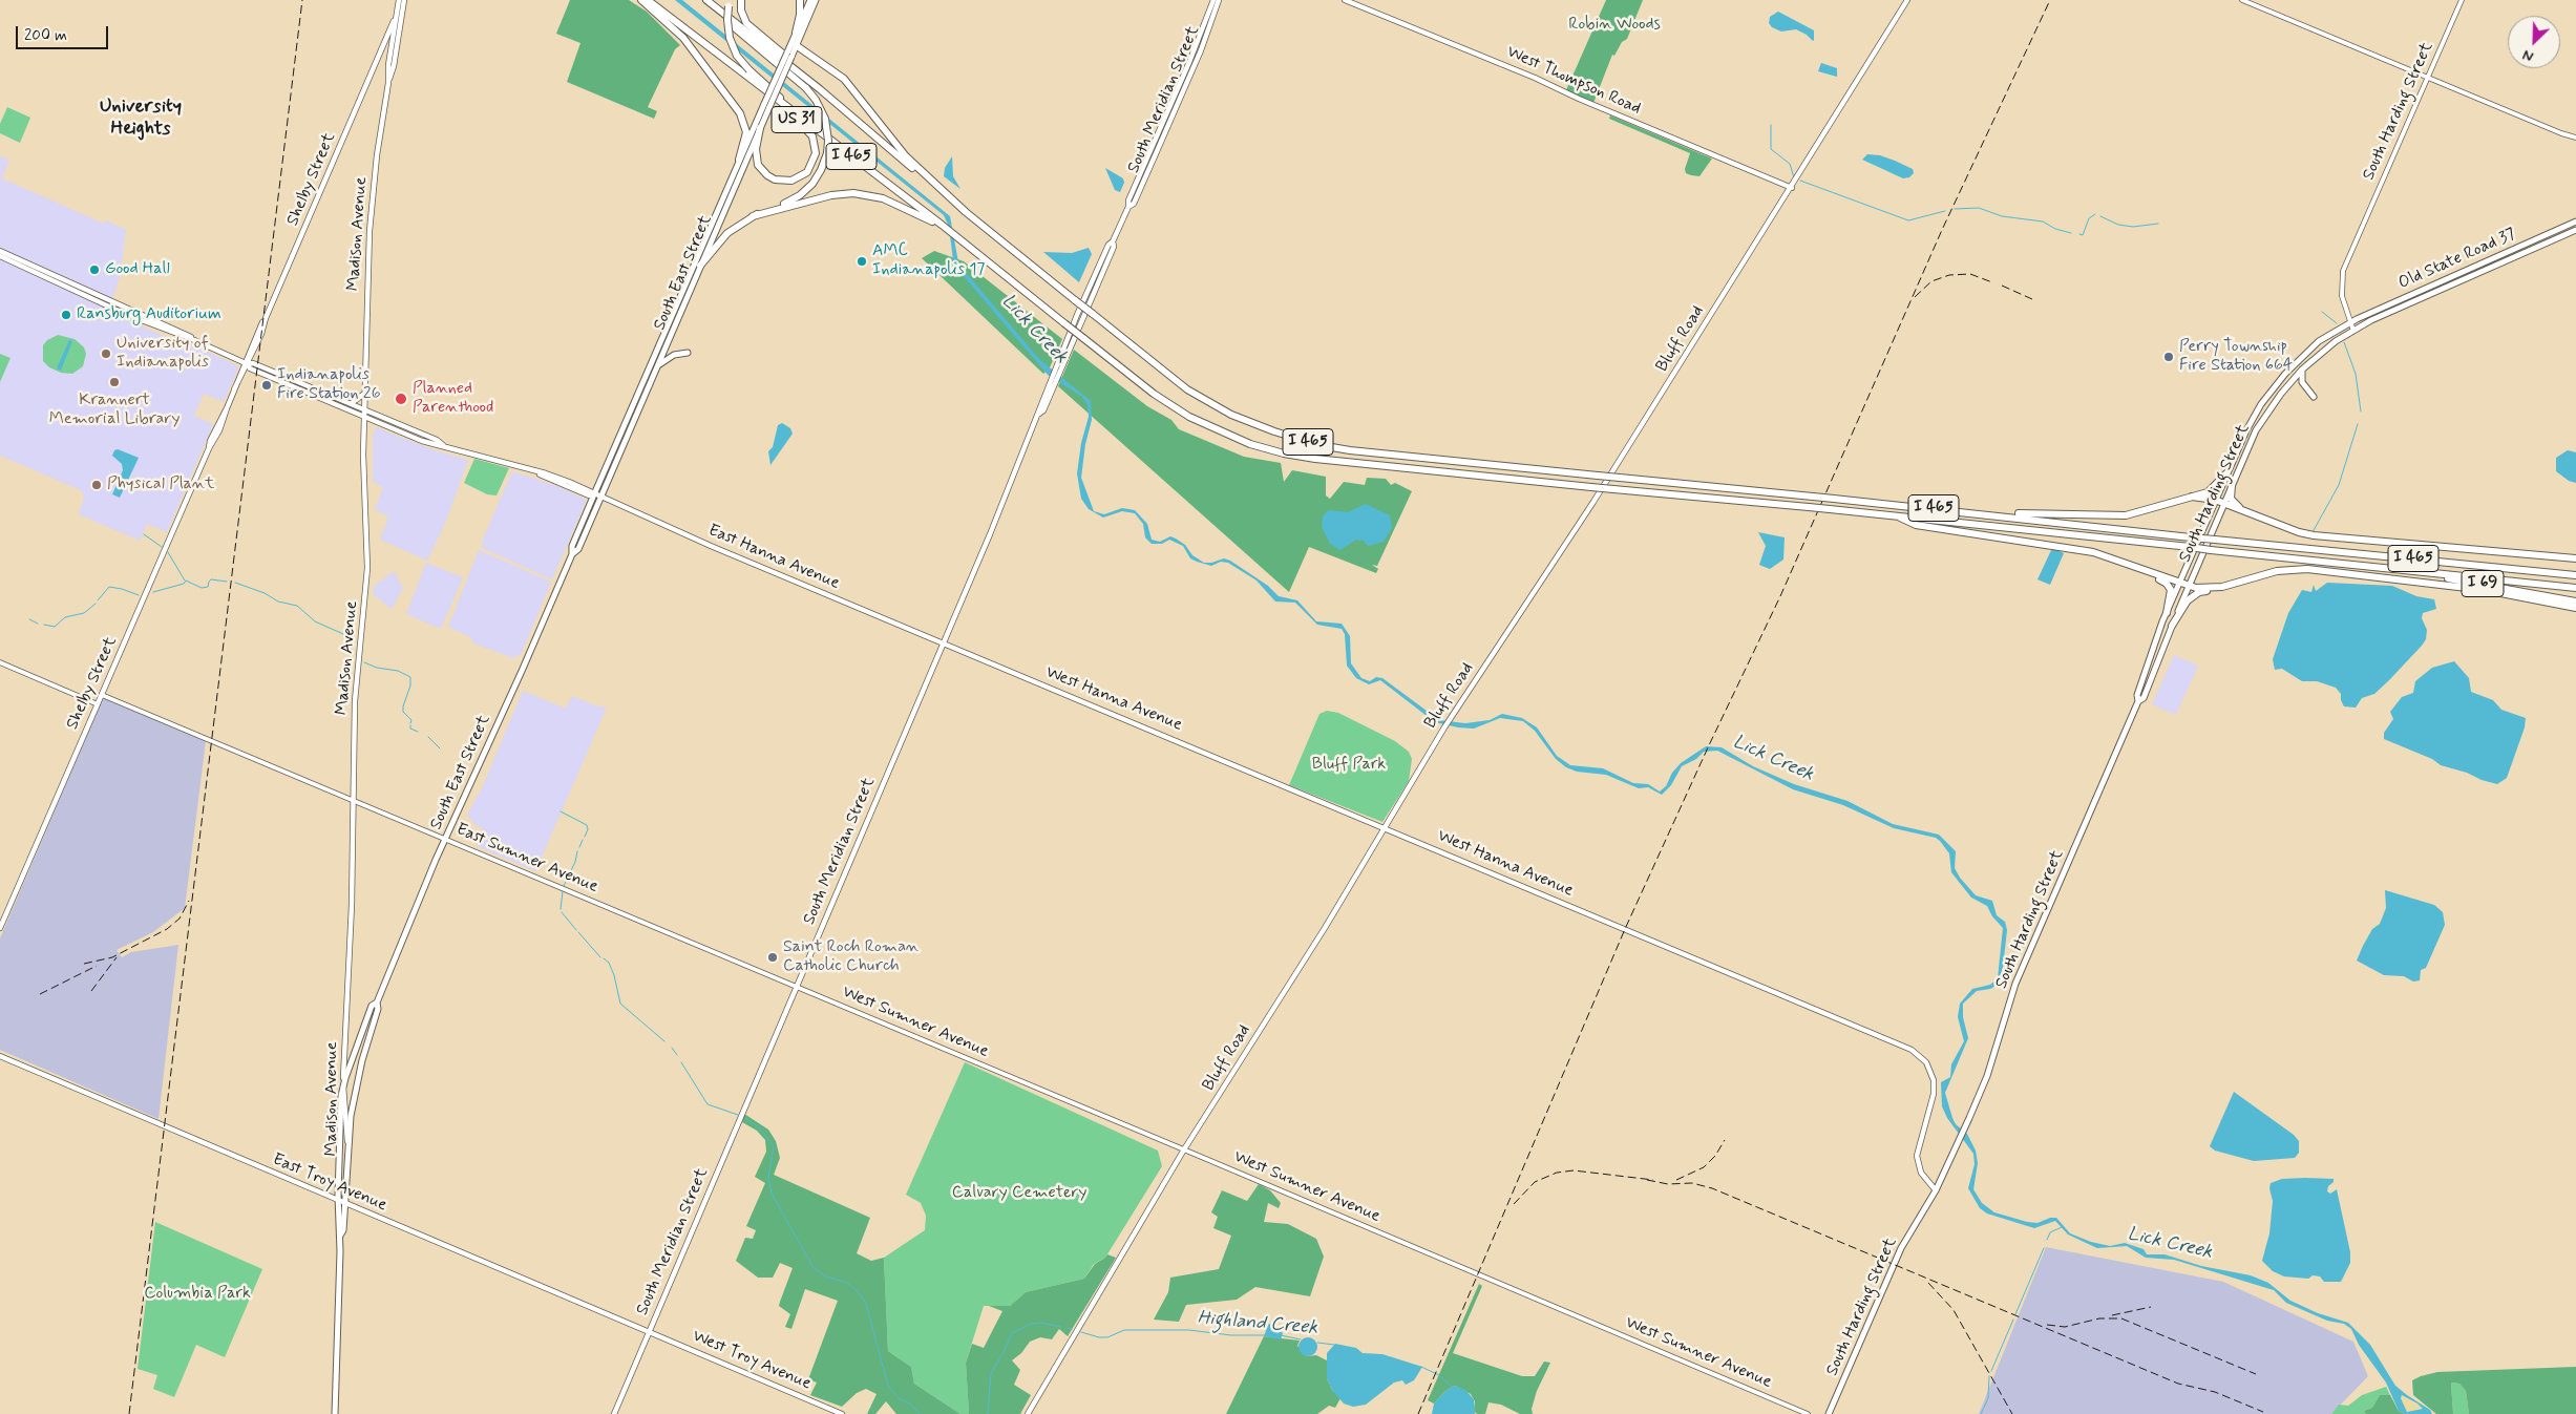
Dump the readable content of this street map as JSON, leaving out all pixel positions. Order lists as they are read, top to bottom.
{
  "streets": {
    "highway": ["US 31", "I 465", "I 69"],
    "main road": [
      "West Thompson Road",
      "South Meridian Street",
      "South Harding Street",
      "Shelby Street",
      "Madison Avenue",
      "Old State Road 37",
      "South East Street",
      "Bluff Road",
      "East Hanna Avenue",
      "West Hanna Avenue",
      "East Troy Avenue",
      "West Troy Avenue"
    ],
    "street": ["East Sumner Avenue", "West Sumner Avenue"]
  },
  "crossings": [
    ["West Thompson Road", "Bluff Road"],
    ["South Meridian Street", "East Hanna Avenue"],
    ["South Meridian Street", "West Hanna Avenue"],
    ["South Meridian Street", "East Sumner Avenue"],
    ["South Meridian Street", "West Sumner Avenue"],
    ["South Meridian Street", "East Troy Avenue"],
    ["South Meridian Street", "West Troy Avenue"],
    ["South Harding Street", "Old State Road 37"],
    ["South Harding Street", "West Hanna Avenue"],
    ["US 31", "I 465"],
    ["US 31", "South East Street"],
    ["I 465", "I 69"],
    ["Shelby Street", "Madison Avenue"],
    ["Shelby Street", "East Hanna Avenue"],
    ["Shelby Street", "East Sumner Avenue"],
    ["Madison Avenue", "South East Street"],
    ["Madison Avenue", "East Hanna Avenue"],
    ["Madison Avenue", "East Sumner Avenue"],
    ["Madison Avenue", "East Troy Avenue"],
    ["South East Street", "East Hanna Avenue"],
    ["South East Street", "East Sumner Avenue"],
    ["Bluff Road", "West Hanna Avenue"],
    ["Bluff Road", "West Sumner Avenue"],
    ["East Hanna Avenue", "West Hanna Avenue"],
    ["East Sumner Avenue", "West Sumner Avenue"],
    ["East Troy Avenue", "West Troy Avenue"]
  ],
  "districts": ["University Heights"],
  "water": ["Lick Creek", "Highland Creek"],
  "parks": [
    "Robin Woods",
    "Bluff Park",
    "Calvary Cemetery",
    "Columbia Park"
  ],
  "places": [
    "AMC Indianapolis 17",
    "Good Hall",
    "Ransburg Auditorium",
    "University of Indianapolis",
    "Perry Township Fire Station 664",
    "Krannert Memorial Library",
    "Indianapolis Fire Station 26",
    "Planned Parenthood",
    "Physical Plant",
    "Saint Roch Roman Catholic Church"
  ],
  "scale_bar": "200 m",
  "north": "bottom left"
}
